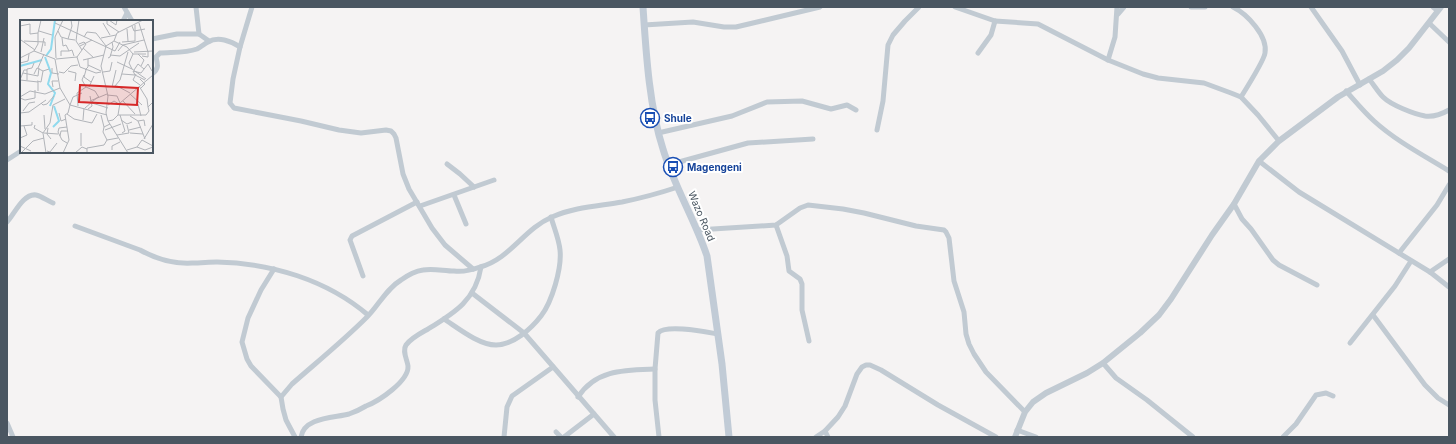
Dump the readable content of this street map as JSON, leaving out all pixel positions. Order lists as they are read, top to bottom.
{
  "streets": {
    "main road": ["Wazo Road"]
  },
  "places": {
    "bus stop": ["Shule", "Magengeni"]
  }
}
